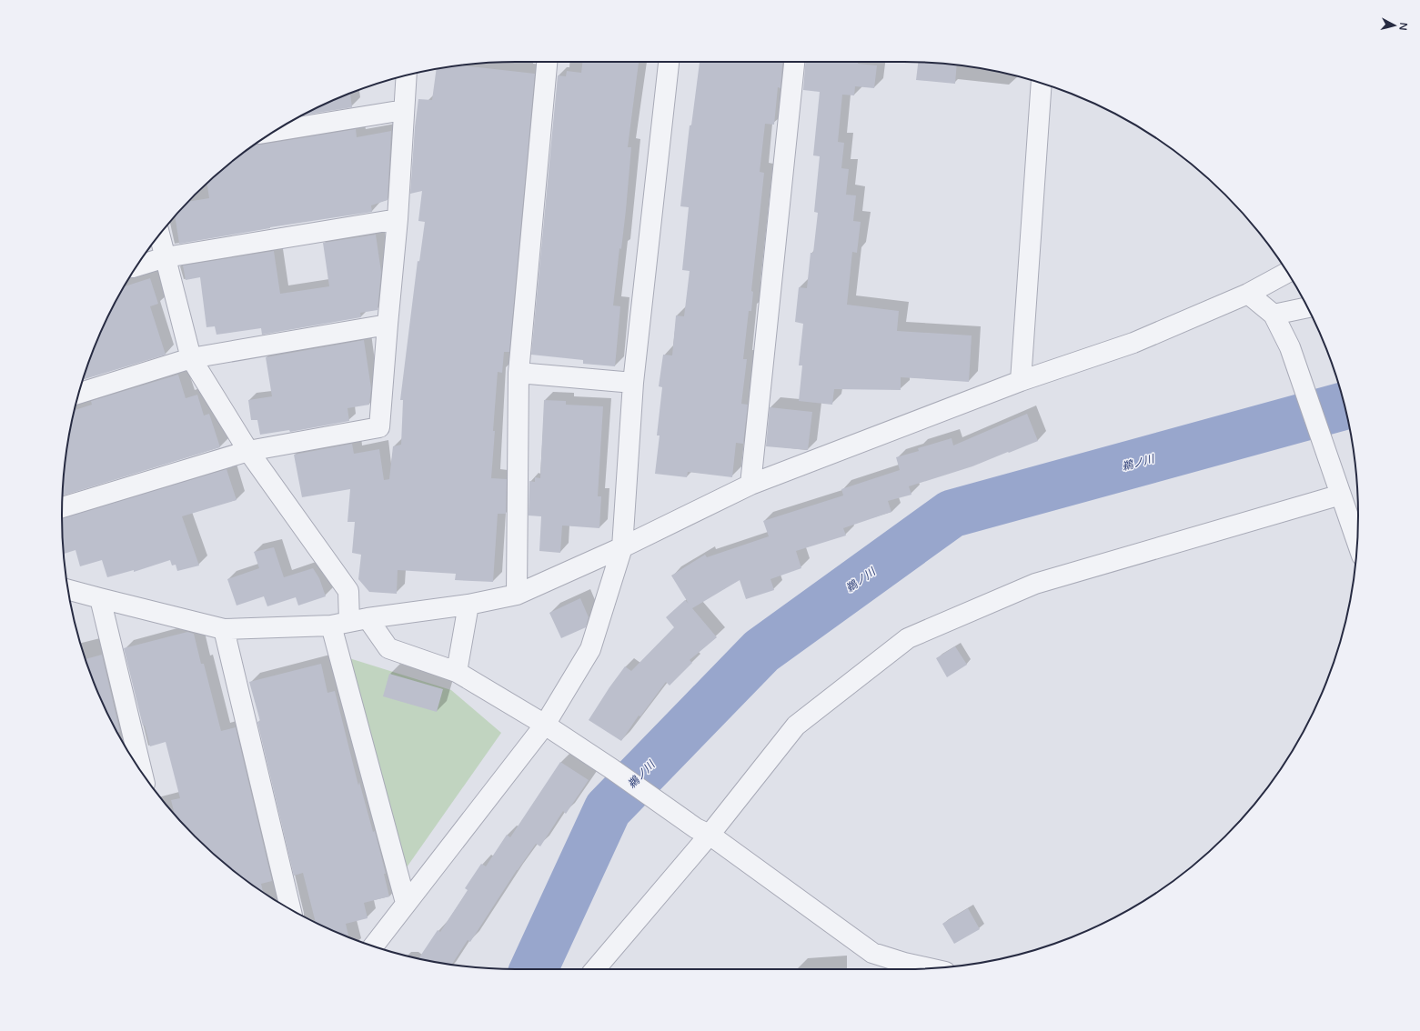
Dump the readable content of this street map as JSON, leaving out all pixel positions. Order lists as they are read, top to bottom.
{
  "water": ["鵜ノ川"],
  "north": "right"
}
